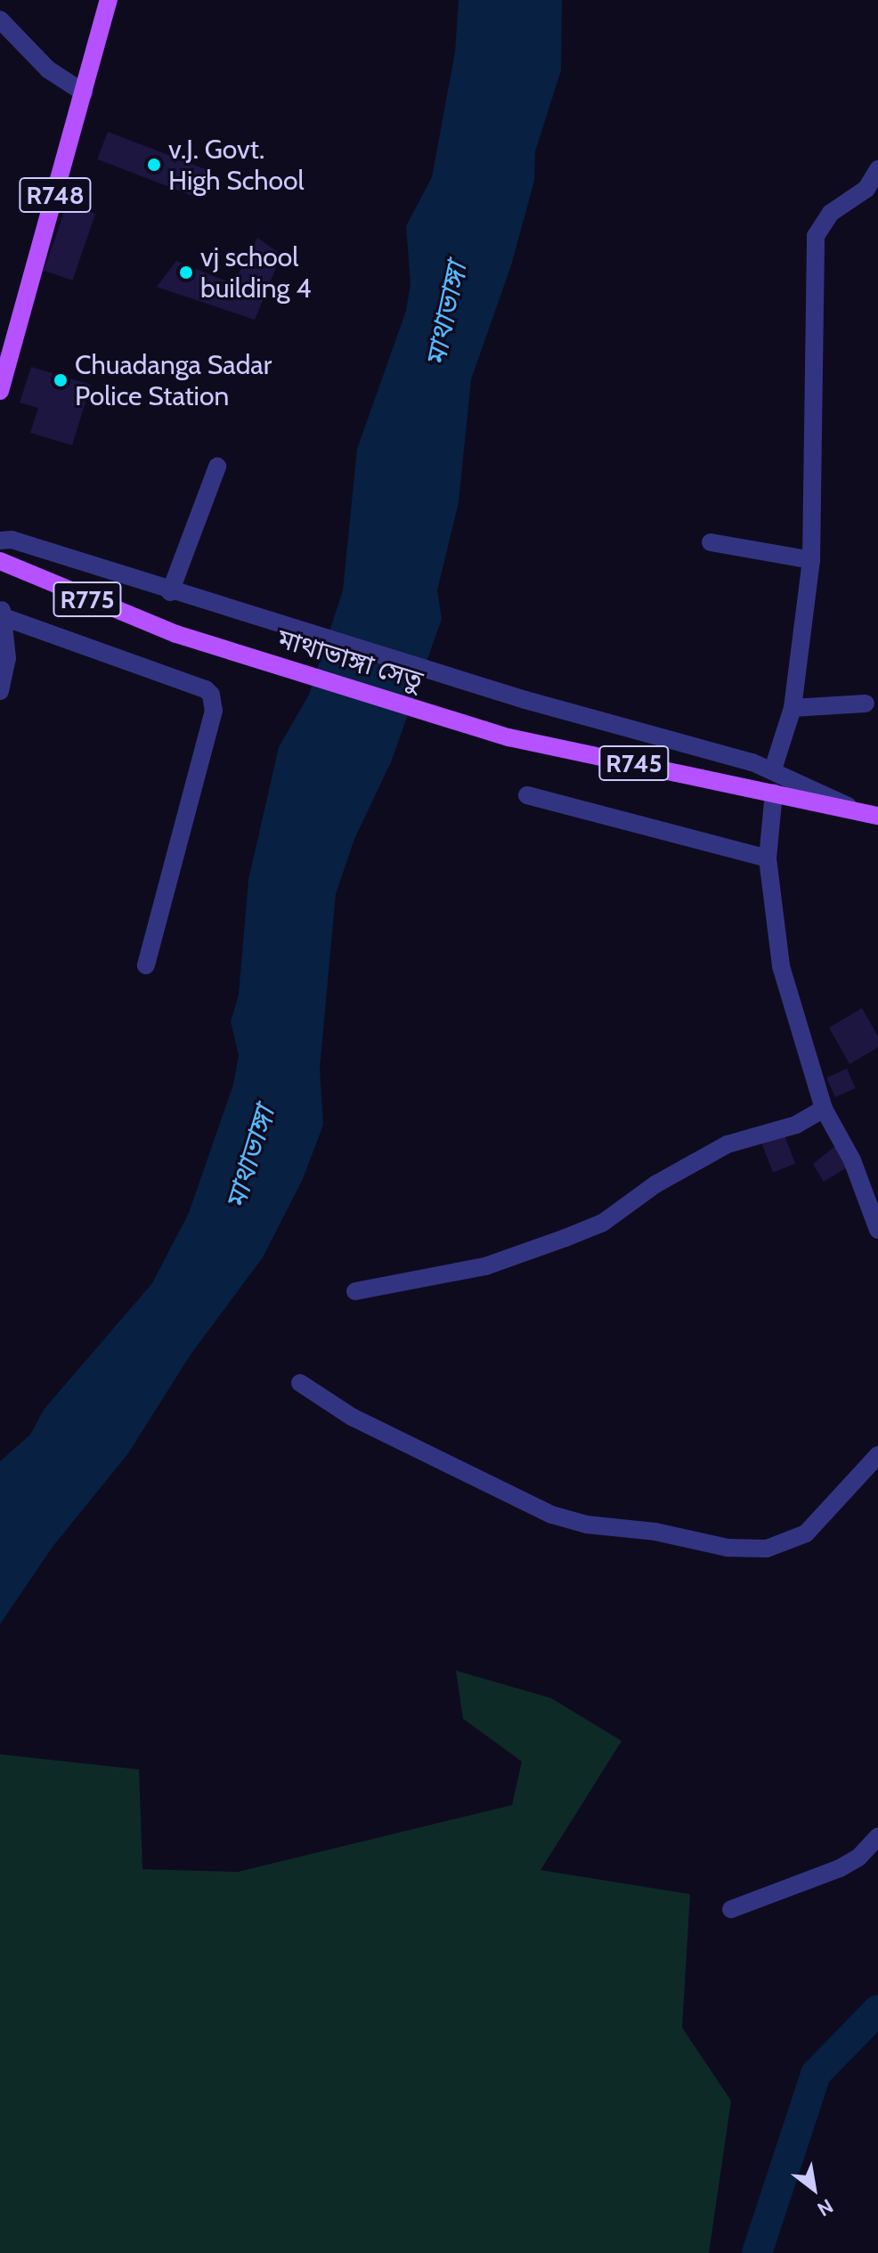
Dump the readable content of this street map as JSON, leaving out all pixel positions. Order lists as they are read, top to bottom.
{
  "streets": {
    "main road": [
      "R748",
      "R775",
      "মাথাভাঙ্গা সেতু",
      "R745"
    ]
  },
  "crossings": [
    ["মাথাভাঙ্গা সেতু", "R745"]
  ],
  "water": ["মাথাভাঙ্গা"],
  "places": ["v.J. Govt. High School", "vj school building 4", "Chuadanga Sadar Police Station"],
  "north": "bottom right"
}
